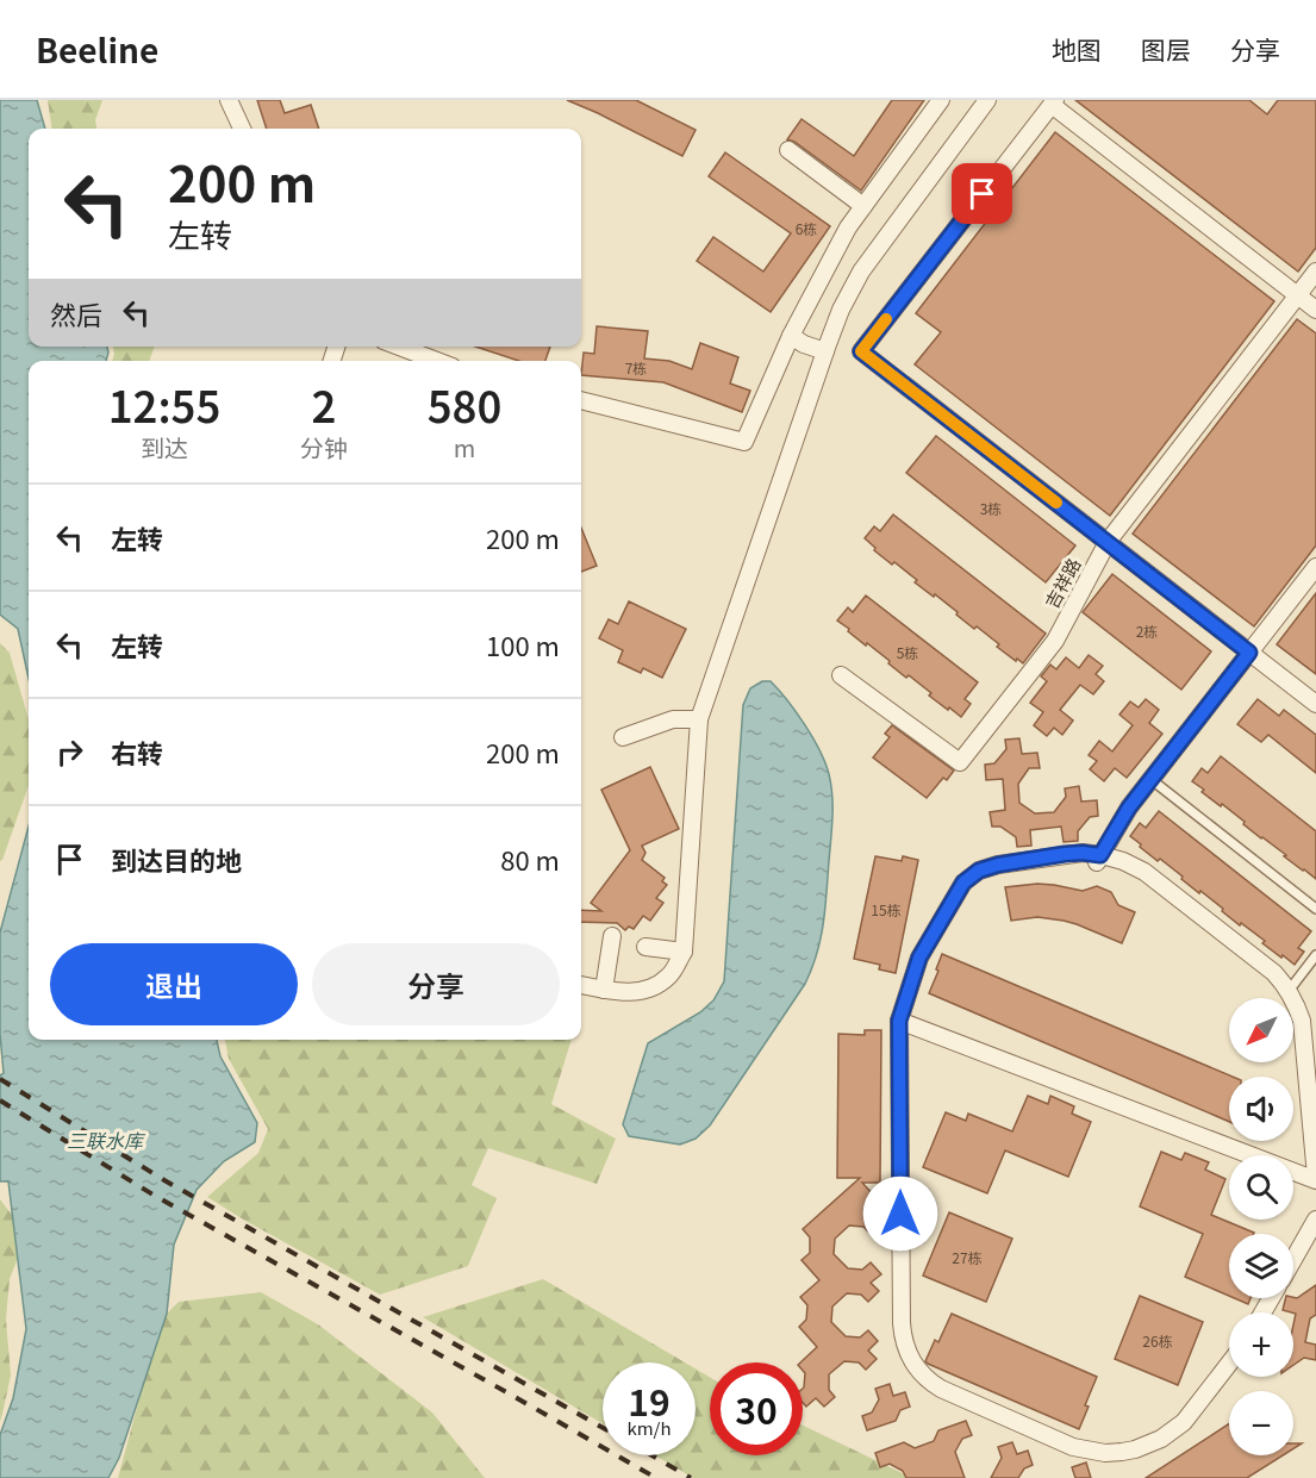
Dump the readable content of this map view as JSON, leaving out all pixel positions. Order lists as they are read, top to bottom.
{
  "streets": {
    "street": ["吉祥路"]
  },
  "water": ["三联水库"],
  "house_numbers": [
    "6栋",
    "7栋",
    "3栋",
    "2栋",
    "5栋",
    "15栋",
    "27栋",
    "26栋"
  ],
  "north": "bottom left",
  "page": {
    "header": "Beeline",
    "nav": ["地图", "图层", "分享"],
    "turn": ["200 m", "左转"],
    "then": "然后",
    "eta": [
      "12:55",
      "到达",
      "2",
      "分钟",
      "580",
      "m"
    ],
    "list": [
      {
        "name": "左转",
        "value": "200 m"
      },
      {
        "name": "左转",
        "value": "100 m"
      },
      {
        "name": "右转",
        "value": "200 m"
      },
      {
        "name": "到达目的地",
        "value": "80 m"
      }
    ],
    "buttons": ["退出", "分享"],
    "map_buttons": ["+", "−"],
    "speed": "19 km/h",
    "limit": "30"
  }
}
